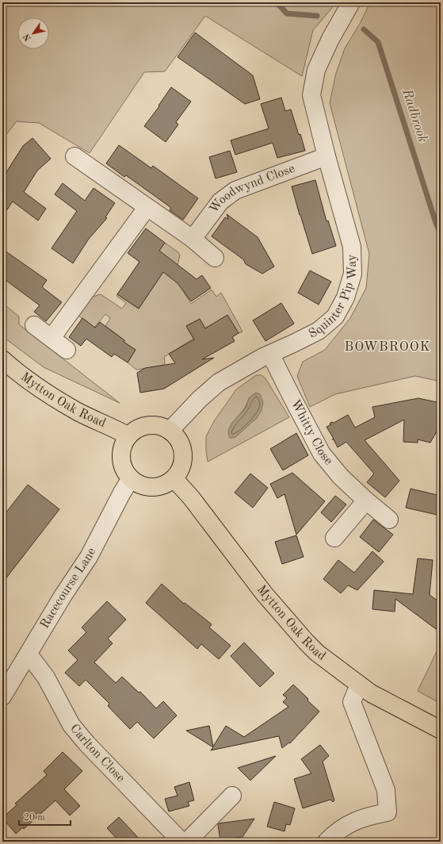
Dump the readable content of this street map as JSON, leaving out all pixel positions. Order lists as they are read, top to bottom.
{
  "streets": {
    "main road": ["Mytton Oak Road"],
    "street": [
      "Woodwynd Close",
      "Squinter Pip Way",
      "Whitty Close",
      "Racecourse Lane",
      "Carlton Close"
    ]
  },
  "crossings": [
    ["Woodwynd Close", "Squinter Pip Way"],
    ["Squinter Pip Way", "Mytton Oak Road"],
    ["Squinter Pip Way", "Whitty Close"],
    ["Squinter Pip Way", "Racecourse Lane"],
    ["Mytton Oak Road", "Racecourse Lane"],
    ["Racecourse Lane", "Carlton Close"]
  ],
  "districts": ["BOWBROOK"],
  "water": ["Radbrook"],
  "scale_bar": "20 m",
  "north": "bottom left"
}
